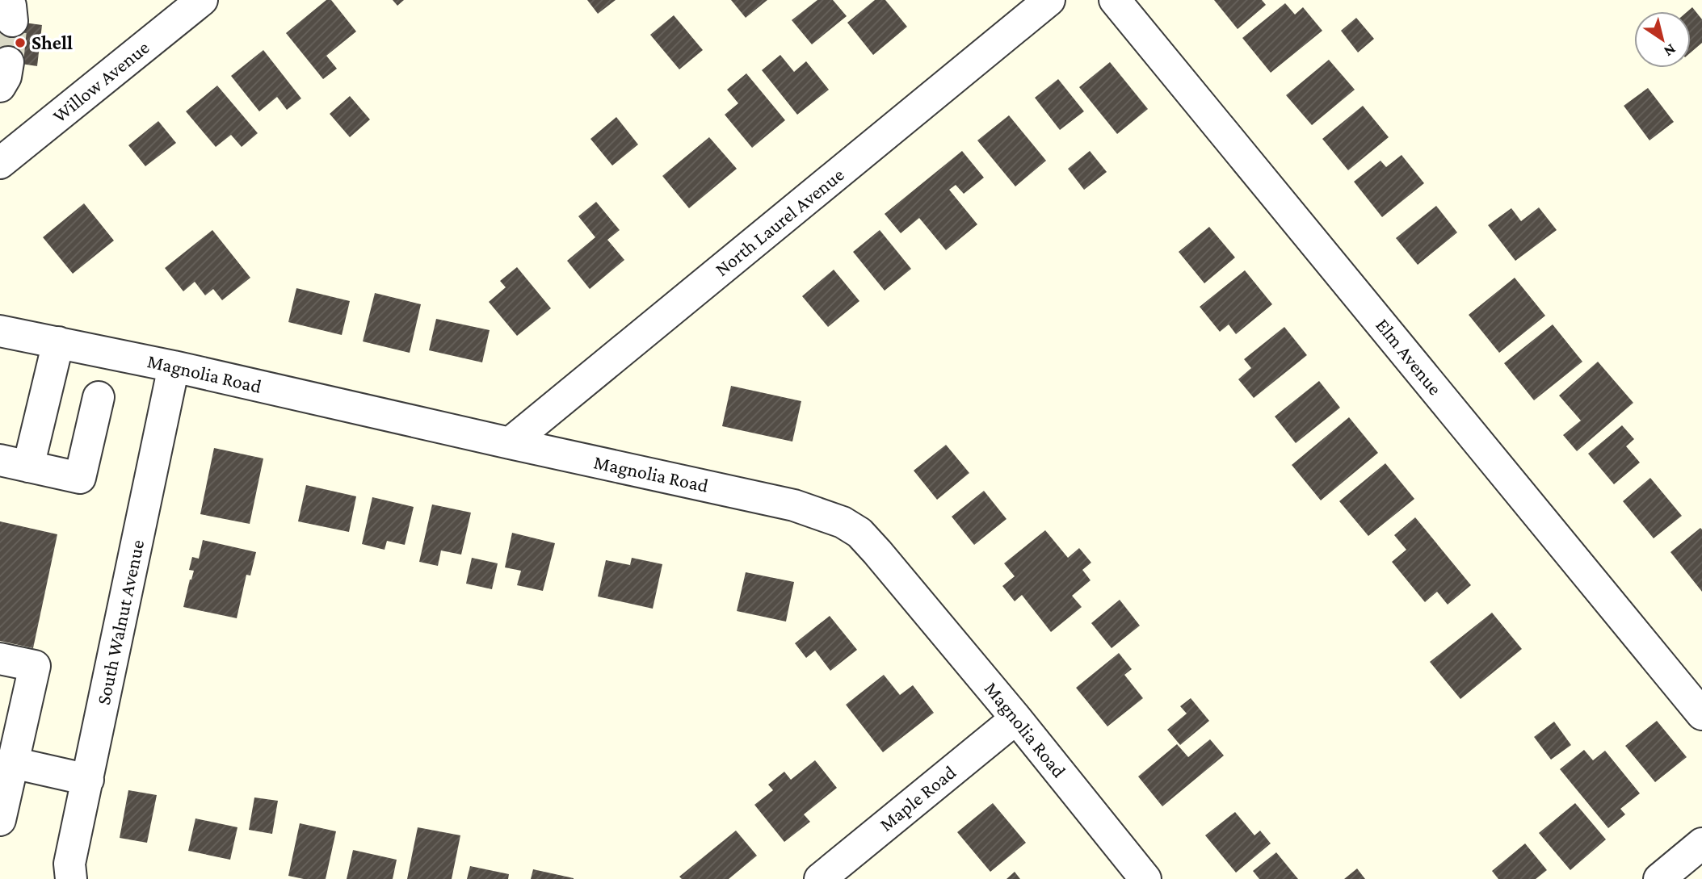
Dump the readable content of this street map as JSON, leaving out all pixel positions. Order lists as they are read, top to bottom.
{
  "streets": {
    "street": [
      "Willow Avenue",
      "North Laurel Avenue",
      "Elm Avenue",
      "Magnolia Road",
      "South Walnut Avenue",
      "Maple Road"
    ]
  },
  "crossings": [
    ["North Laurel Avenue", "Magnolia Road"],
    ["Magnolia Road", "South Walnut Avenue"],
    ["Magnolia Road", "Maple Road"]
  ],
  "places": ["Shell"],
  "north": "bottom right"
}
